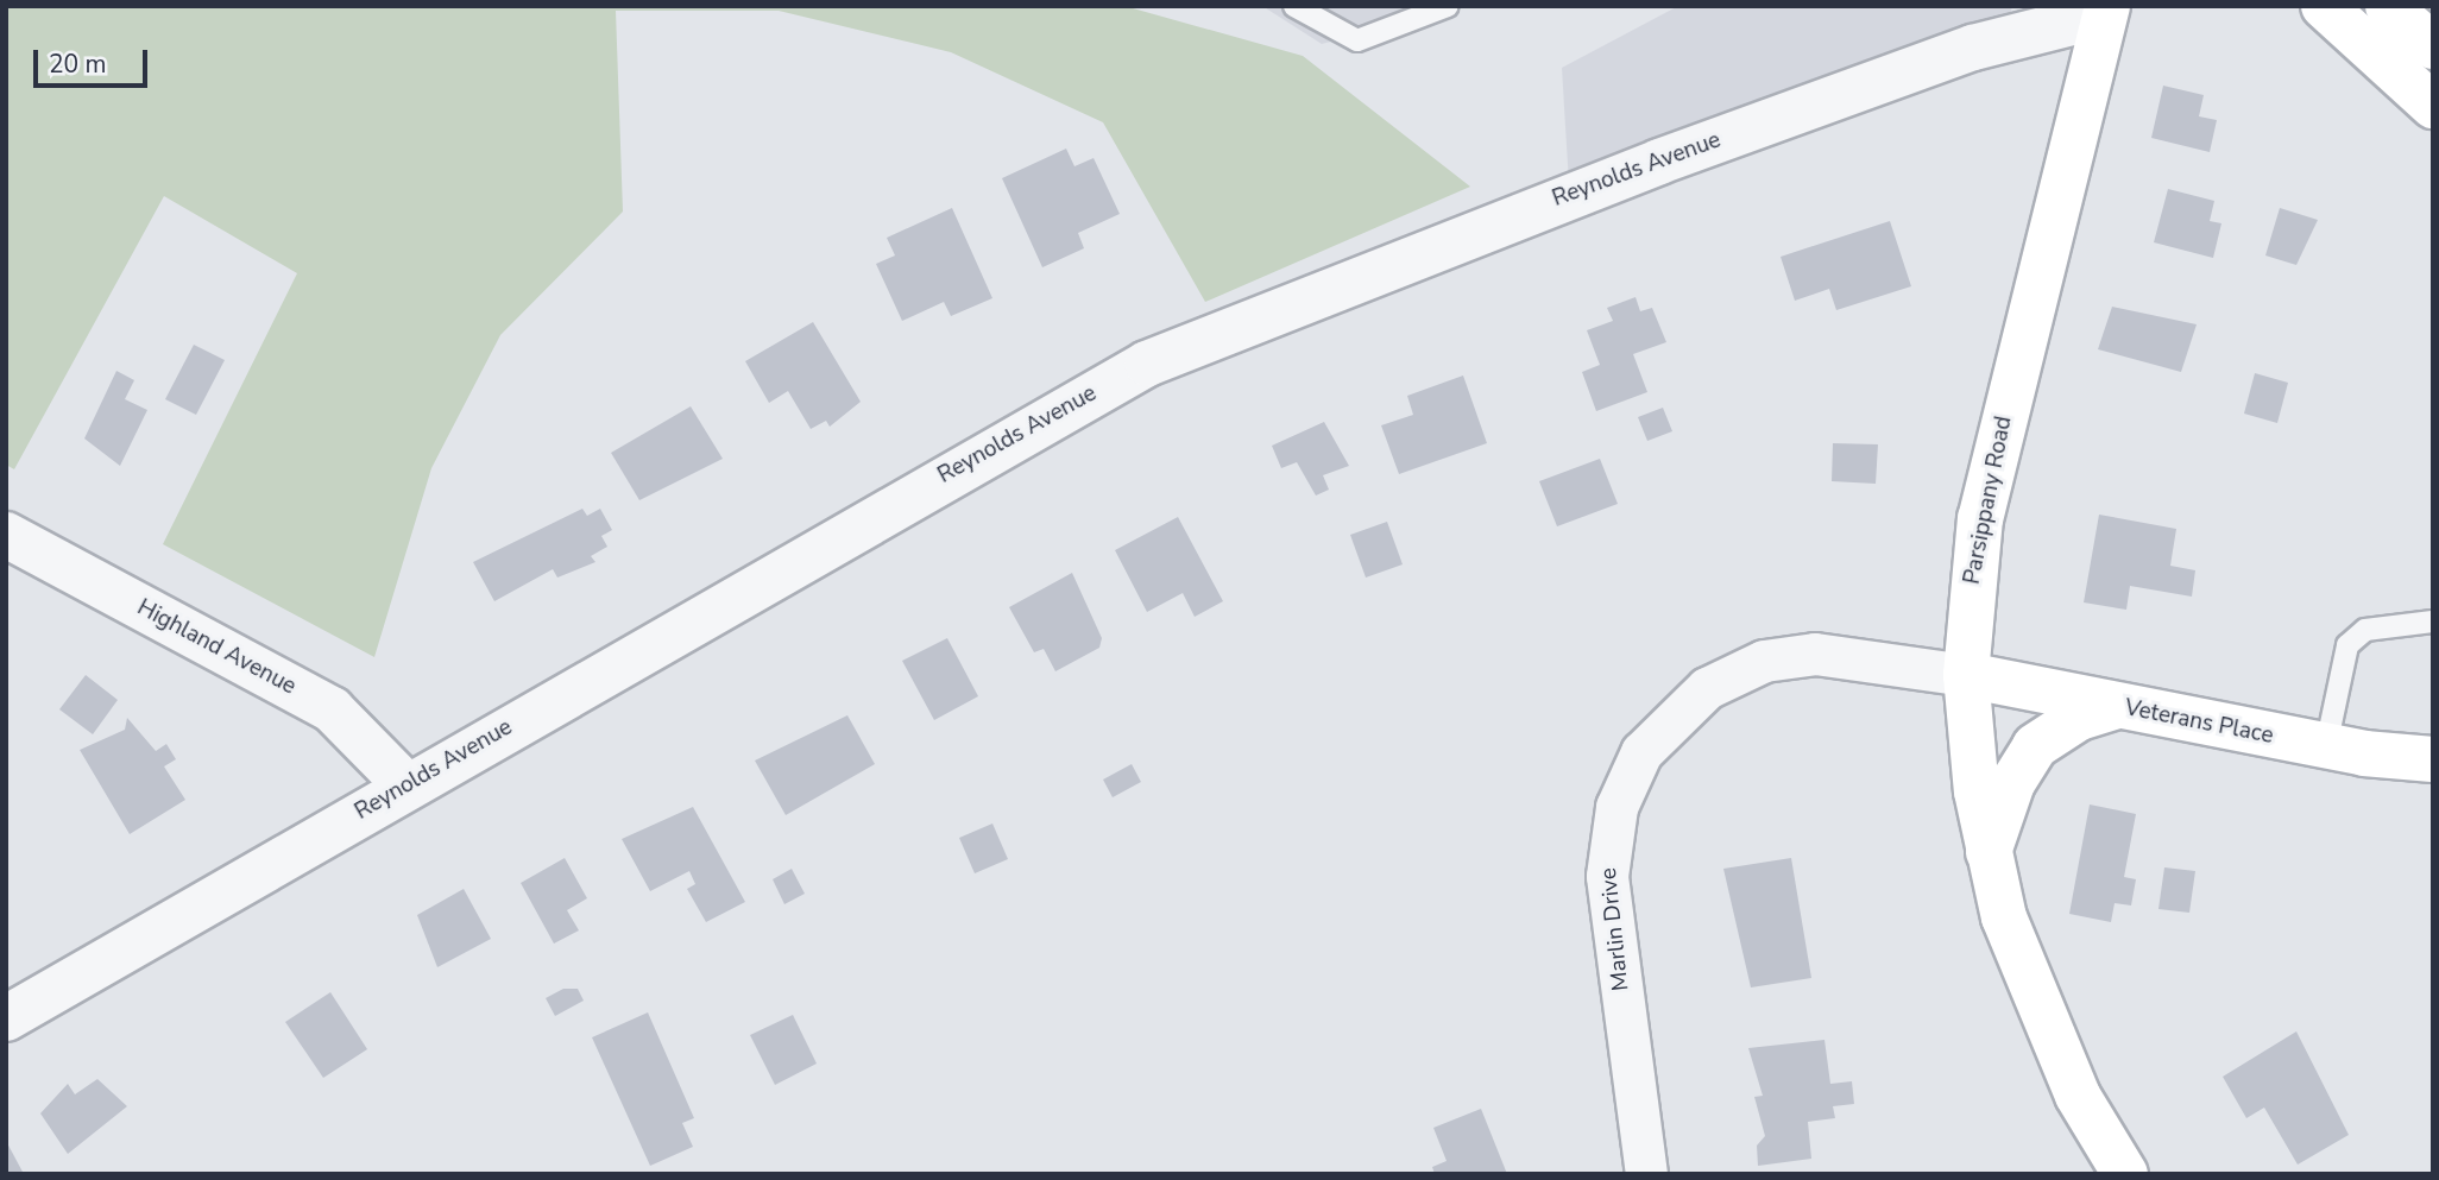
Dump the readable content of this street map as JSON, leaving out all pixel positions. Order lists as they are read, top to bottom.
{
  "streets": {
    "main road": ["Parsippany Road", "Veterans Place"],
    "street": ["Reynolds Avenue", "Highland Avenue", "Marlin Drive"]
  },
  "crossings": [
    ["Reynolds Avenue", "Parsippany Road"],
    ["Reynolds Avenue", "Highland Avenue"],
    ["Parsippany Road", "Veterans Place"],
    ["Parsippany Road", "Marlin Drive"],
    ["Veterans Place", "Marlin Drive"]
  ],
  "scale_bar": "20 m"
}
